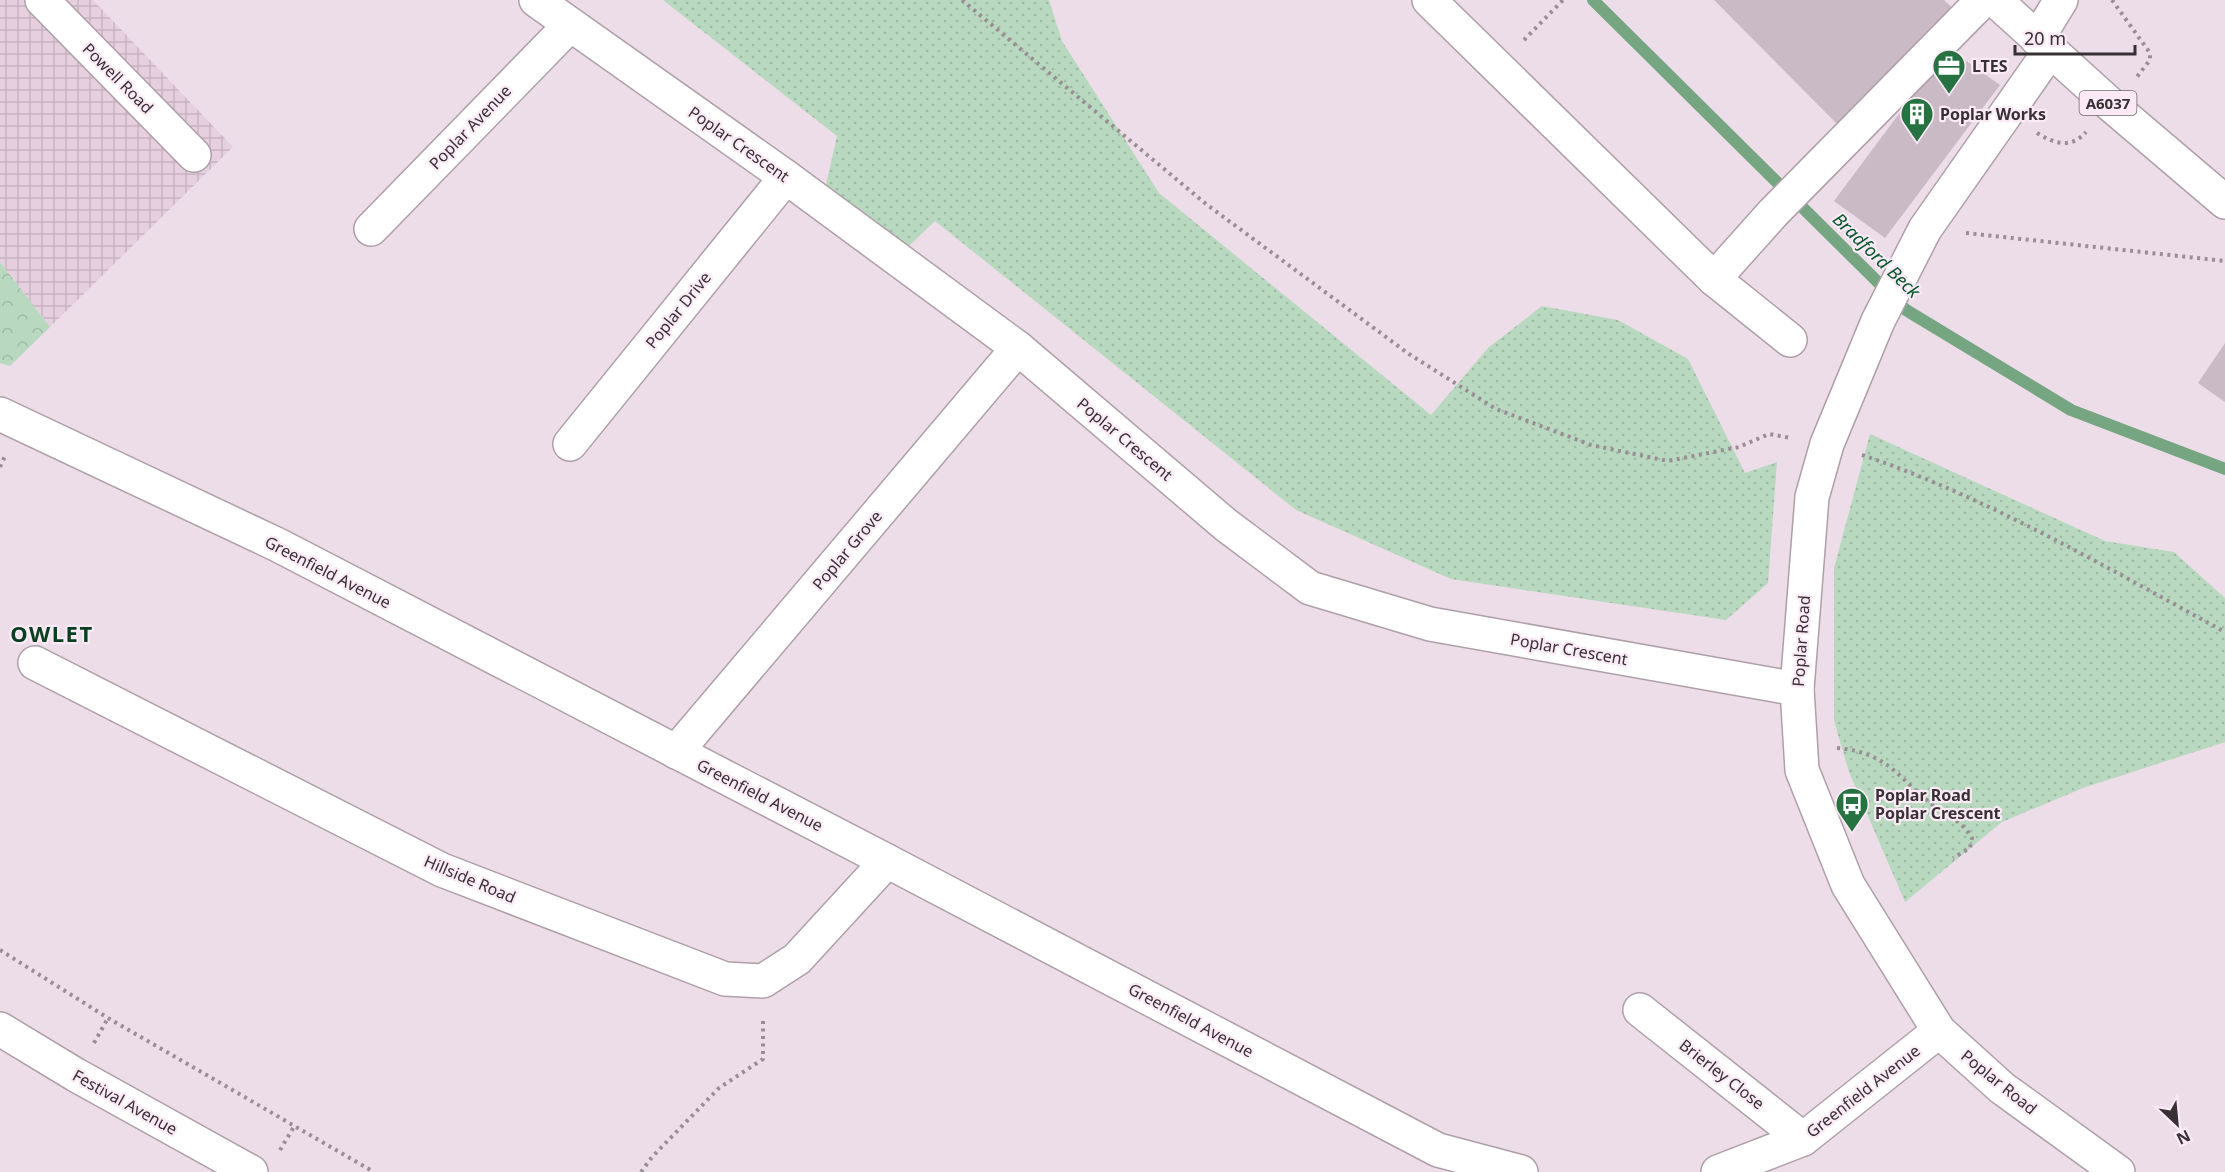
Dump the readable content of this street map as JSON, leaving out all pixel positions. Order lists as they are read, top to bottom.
{
  "streets": {
    "street": [
      "Powell Road",
      "A6037",
      "Poplar Avenue",
      "Poplar Crescent",
      "Poplar Drive",
      "Poplar Grove",
      "Greenfield Avenue",
      "Poplar Road",
      "Hillside Road",
      "Brierley Close",
      "Festival Avenue"
    ]
  },
  "crossings": [
    ["A6037", "Poplar Road"],
    ["Poplar Avenue", "Poplar Crescent"],
    ["Poplar Crescent", "Poplar Drive"],
    ["Poplar Crescent", "Poplar Grove"],
    ["Poplar Crescent", "Poplar Road"],
    ["Poplar Grove", "Greenfield Avenue"],
    ["Greenfield Avenue", "Poplar Road"],
    ["Greenfield Avenue", "Brierley Close"]
  ],
  "districts": ["OWLET"],
  "water": ["Bradford Beck"],
  "places": {
    "office": ["LTES"],
    "building": ["Poplar Works"],
    "bus stop": ["Poplar Road Poplar Crescent"]
  },
  "scale_bar": "20 m",
  "north": "bottom right"
}
